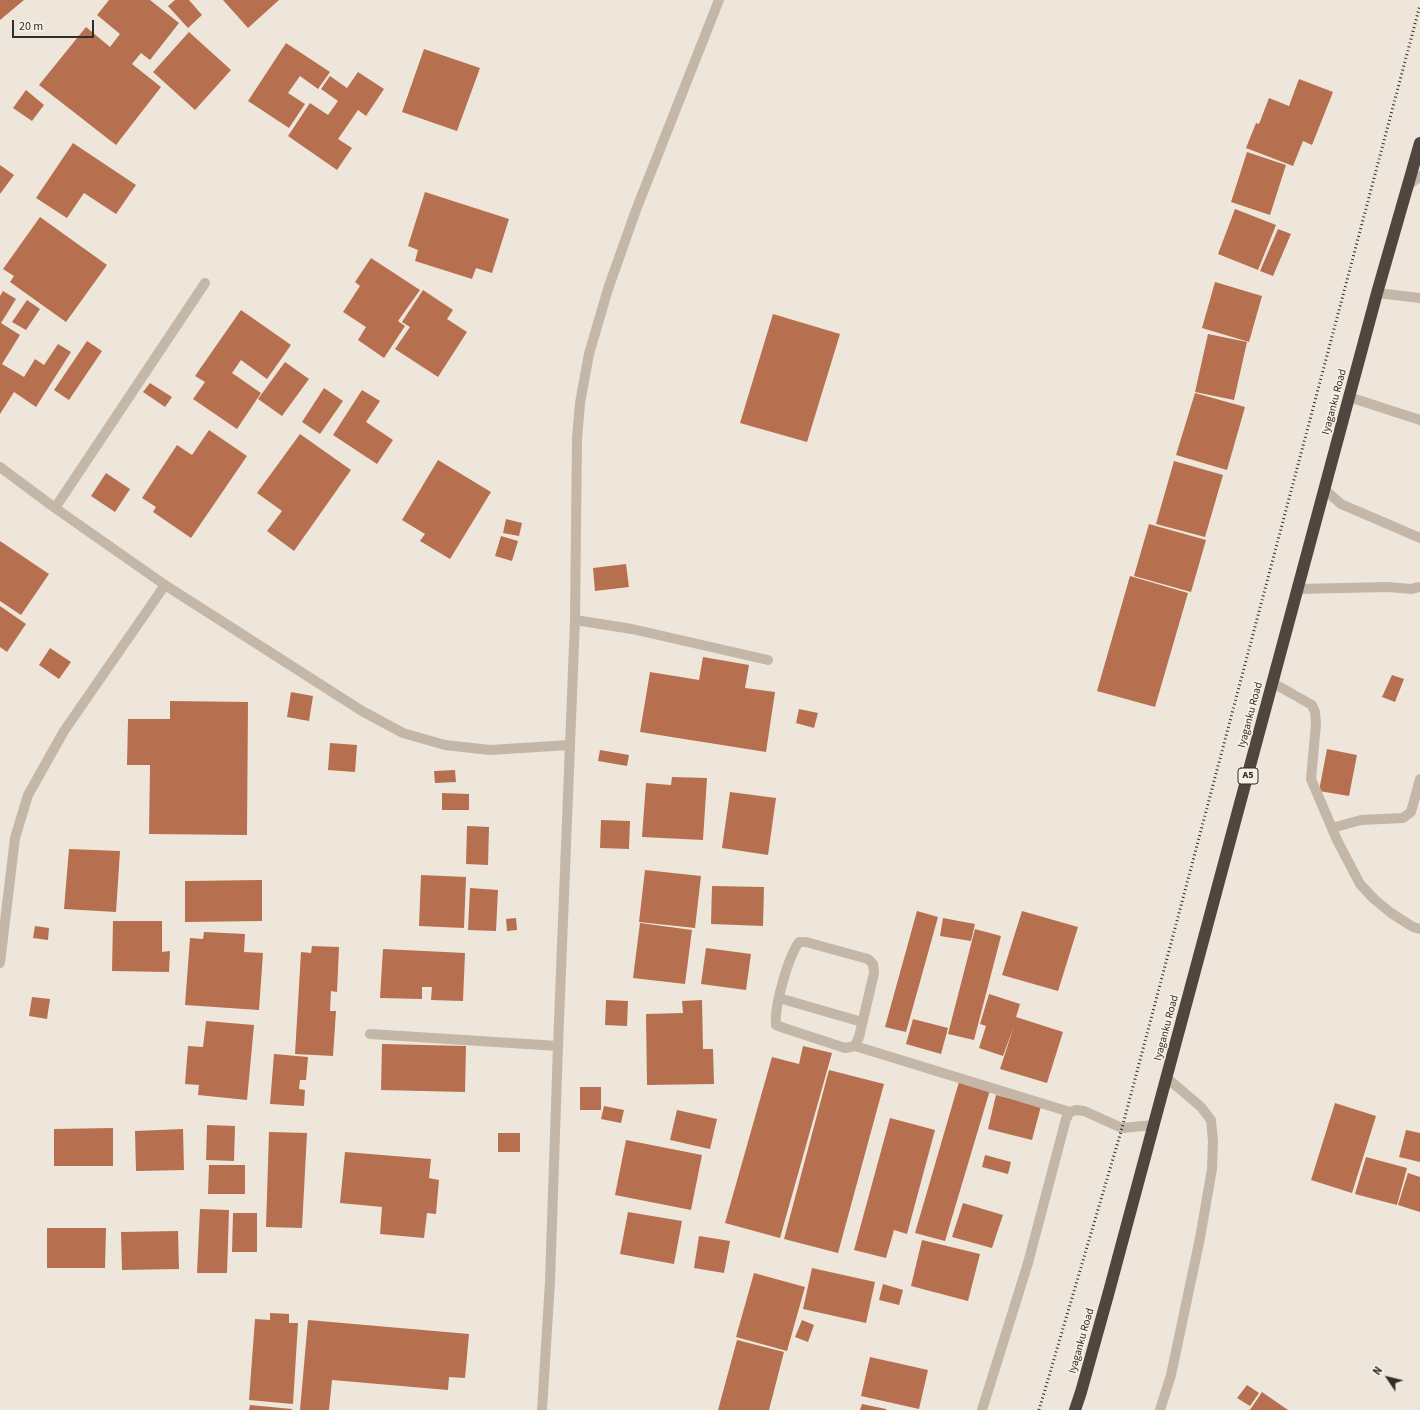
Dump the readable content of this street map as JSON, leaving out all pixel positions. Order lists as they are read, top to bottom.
{
  "streets": {
    "highway": ["Iyaganku Road", "A5"]
  },
  "scale_bar": "20 m",
  "north": "top left"
}
